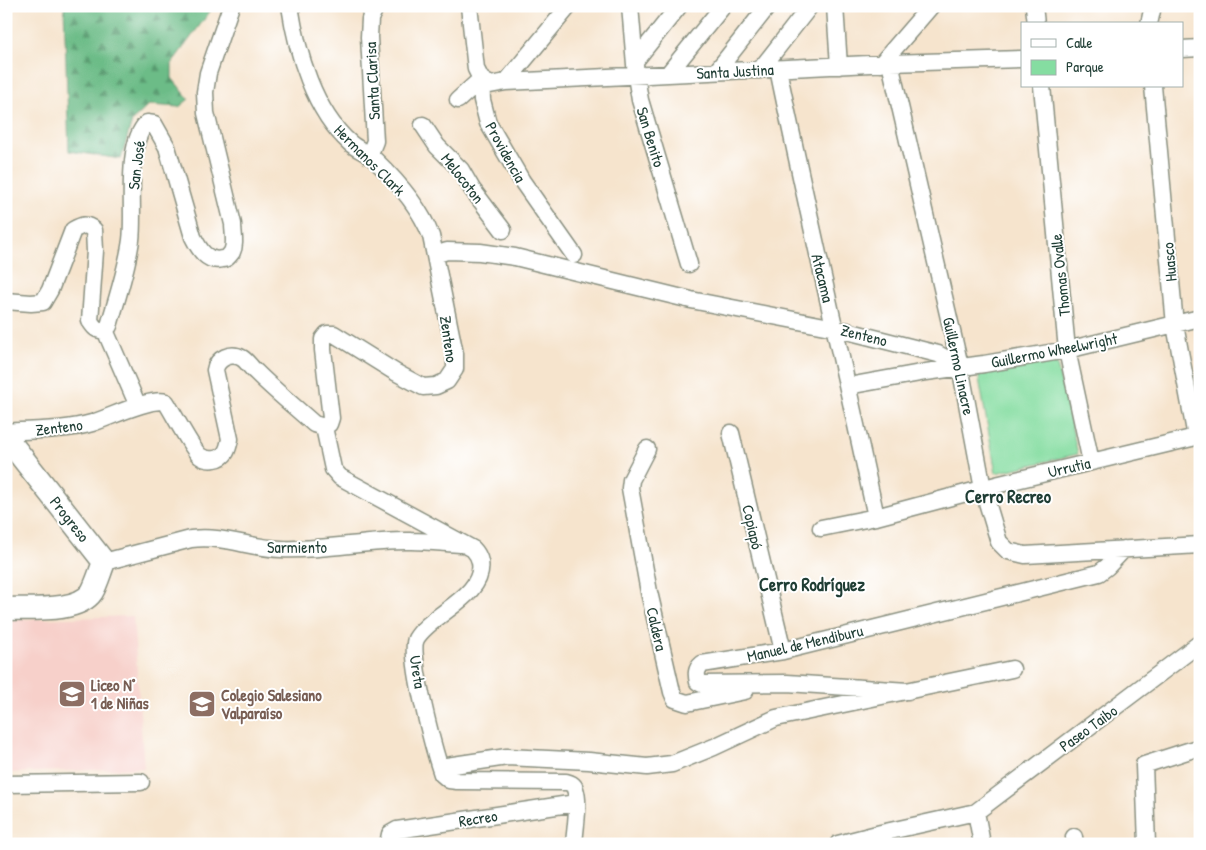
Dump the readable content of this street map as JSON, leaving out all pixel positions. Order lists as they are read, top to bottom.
{
  "streets": {
    "street": [
      "Santa Justina",
      "Santa Clarisa",
      "San Benito",
      "Providencia",
      "Hermanos Clark",
      "San José",
      "Melocoton",
      "Huasco",
      "Thomas Ovalle",
      "Atacama",
      "Zenteno",
      "Guillermo Wheelwright",
      "Guillermo Linacre",
      "Urrutia",
      "Progreso",
      "Copiapó",
      "Sarmiento",
      "Caldera",
      "Manuel de Mendiburu",
      "Ureta",
      "Paseo Taibo",
      "Recreo"
    ]
  },
  "crossings": [
    ["Santa Justina", "San Benito"],
    ["Santa Justina", "Providencia"],
    ["Santa Justina", "Atacama"],
    ["Santa Justina", "Guillermo Linacre"],
    ["Santa Clarisa", "Hermanos Clark"],
    ["Hermanos Clark", "Zenteno"],
    ["Huasco", "Guillermo Wheelwright"],
    ["Huasco", "Urrutia"],
    ["Thomas Ovalle", "Guillermo Wheelwright"],
    ["Thomas Ovalle", "Urrutia"],
    ["Atacama", "Zenteno"],
    ["Atacama", "Guillermo Wheelwright"],
    ["Atacama", "Urrutia"],
    ["Zenteno", "Guillermo Wheelwright"],
    ["Zenteno", "Guillermo Linacre"],
    ["Zenteno", "Ureta"],
    ["Guillermo Wheelwright", "Guillermo Linacre"],
    ["Guillermo Linacre", "Urrutia"],
    ["Guillermo Linacre", "Manuel de Mendiburu"],
    ["Progreso", "Sarmiento"],
    ["Copiapó", "Manuel de Mendiburu"],
    ["Sarmiento", "Ureta"],
    ["Caldera", "Manuel de Mendiburu"],
    ["Manuel de Mendiburu", "Ureta"]
  ],
  "districts": ["Cerro Recreo", "Cerro Rodríguez"],
  "places": {
    "school or university": ["Liceo N° 1 de Niñas", "Colegio Salesiano Valparaíso"]
  },
  "legend": ["Calle", "Parque"]
}
